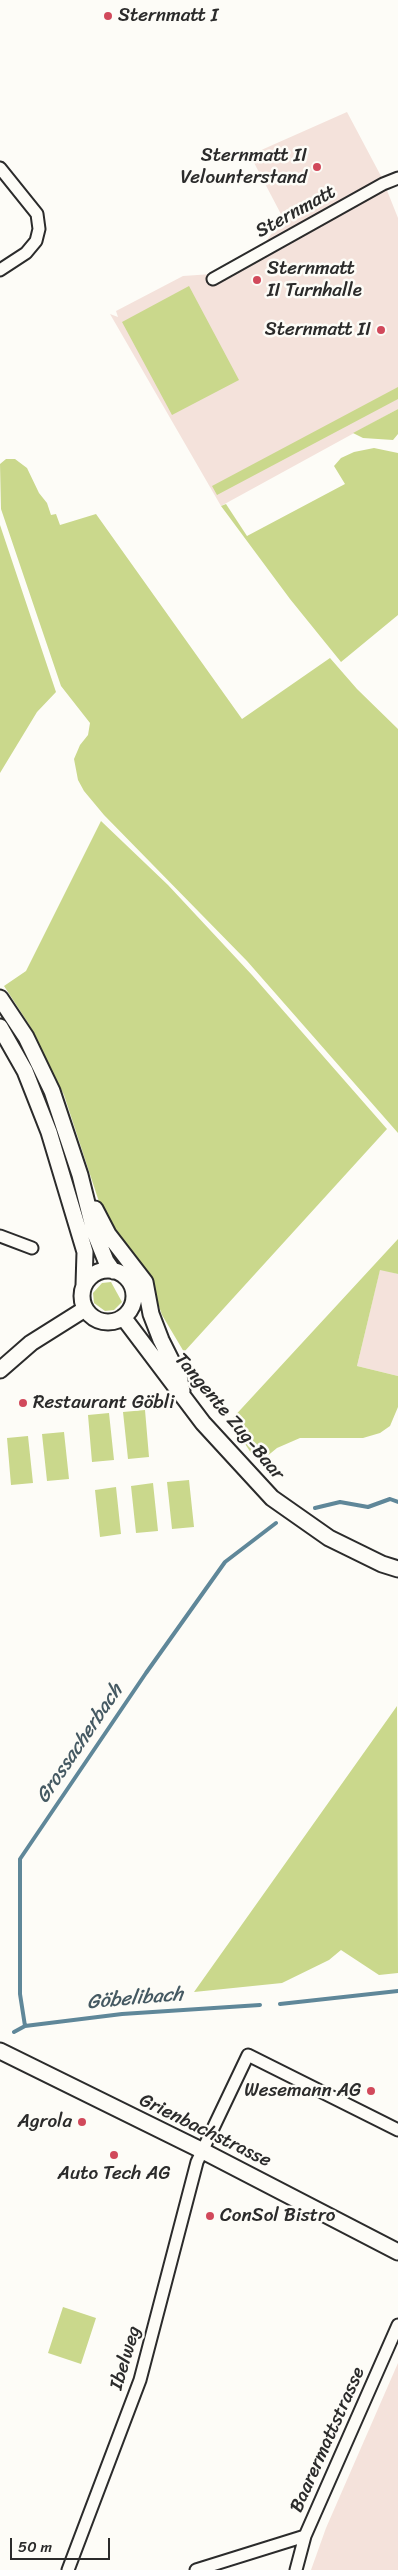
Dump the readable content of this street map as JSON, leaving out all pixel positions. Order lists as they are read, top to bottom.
{
  "streets": {
    "main road": ["Tangente Zug-Baar", "Grienbachstrasse"],
    "street": ["Sternmatt", "Ibelweg", "Baarermattstrasse"]
  },
  "crossings": [
    ["Grienbachstrasse", "Ibelweg"]
  ],
  "water": ["Grossacherbach", "Göbelibach"],
  "places": [
    "Sternmatt I",
    "Sternmatt II Velounterstand",
    "Sternmatt II Turnhalle",
    "Sternmatt II",
    "Restaurant Göbli",
    "Wesemann AG",
    "Agrola",
    "Auto Tech AG",
    "ConSol Bistro"
  ],
  "scale_bar": "50 m"
}
